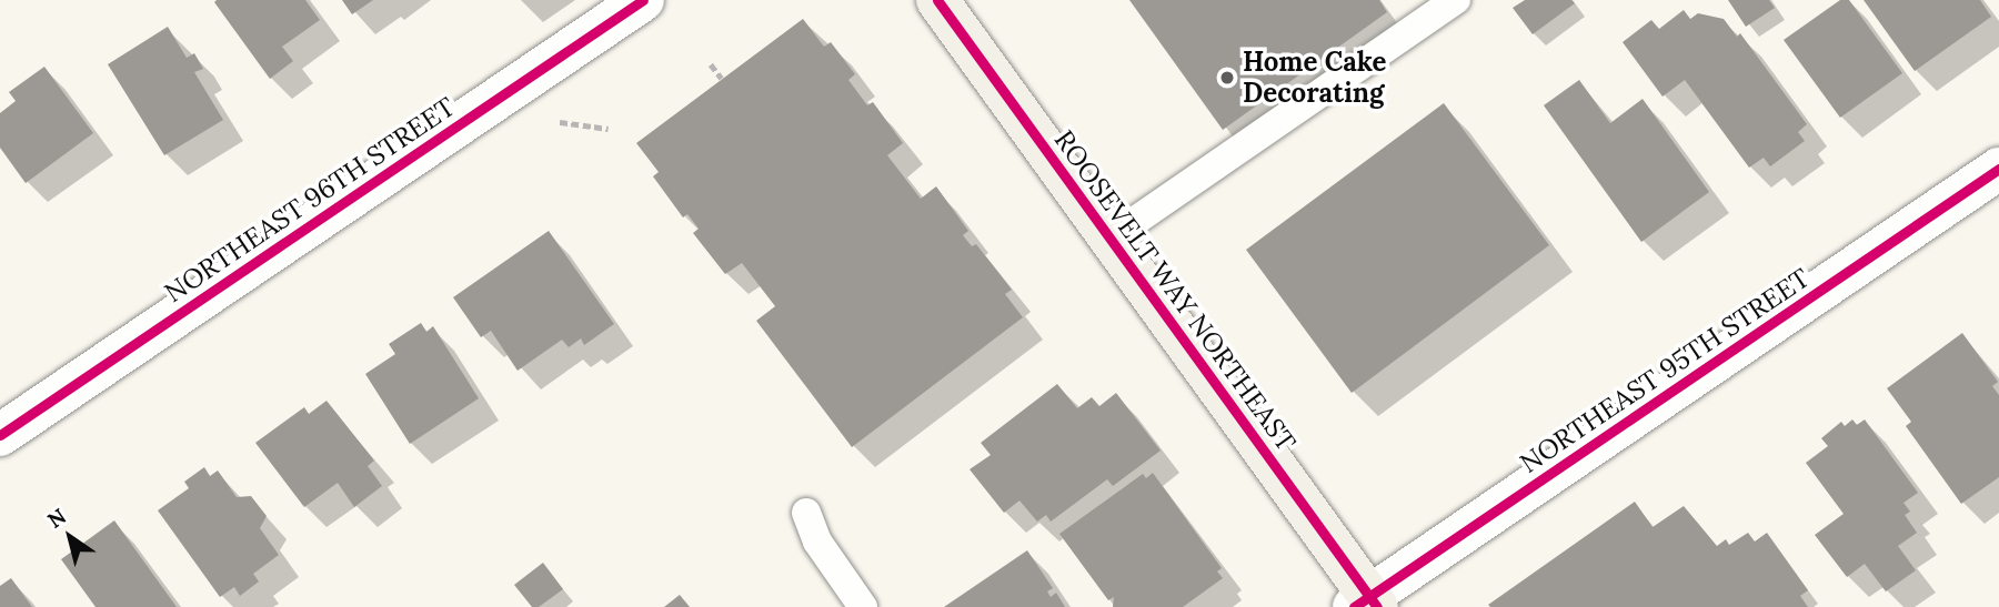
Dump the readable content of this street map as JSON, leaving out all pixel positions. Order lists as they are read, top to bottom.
{
  "streets": {
    "main road": ["ROOSEVELT WAY NORTHEAST"],
    "street": ["NORTHEAST 96TH STREET", "NORTHEAST 95TH STREET"]
  },
  "crossings": [
    ["ROOSEVELT WAY NORTHEAST", "NORTHEAST 95TH STREET"]
  ],
  "places": ["Home Cake Decorating"],
  "north": "top left"
}
